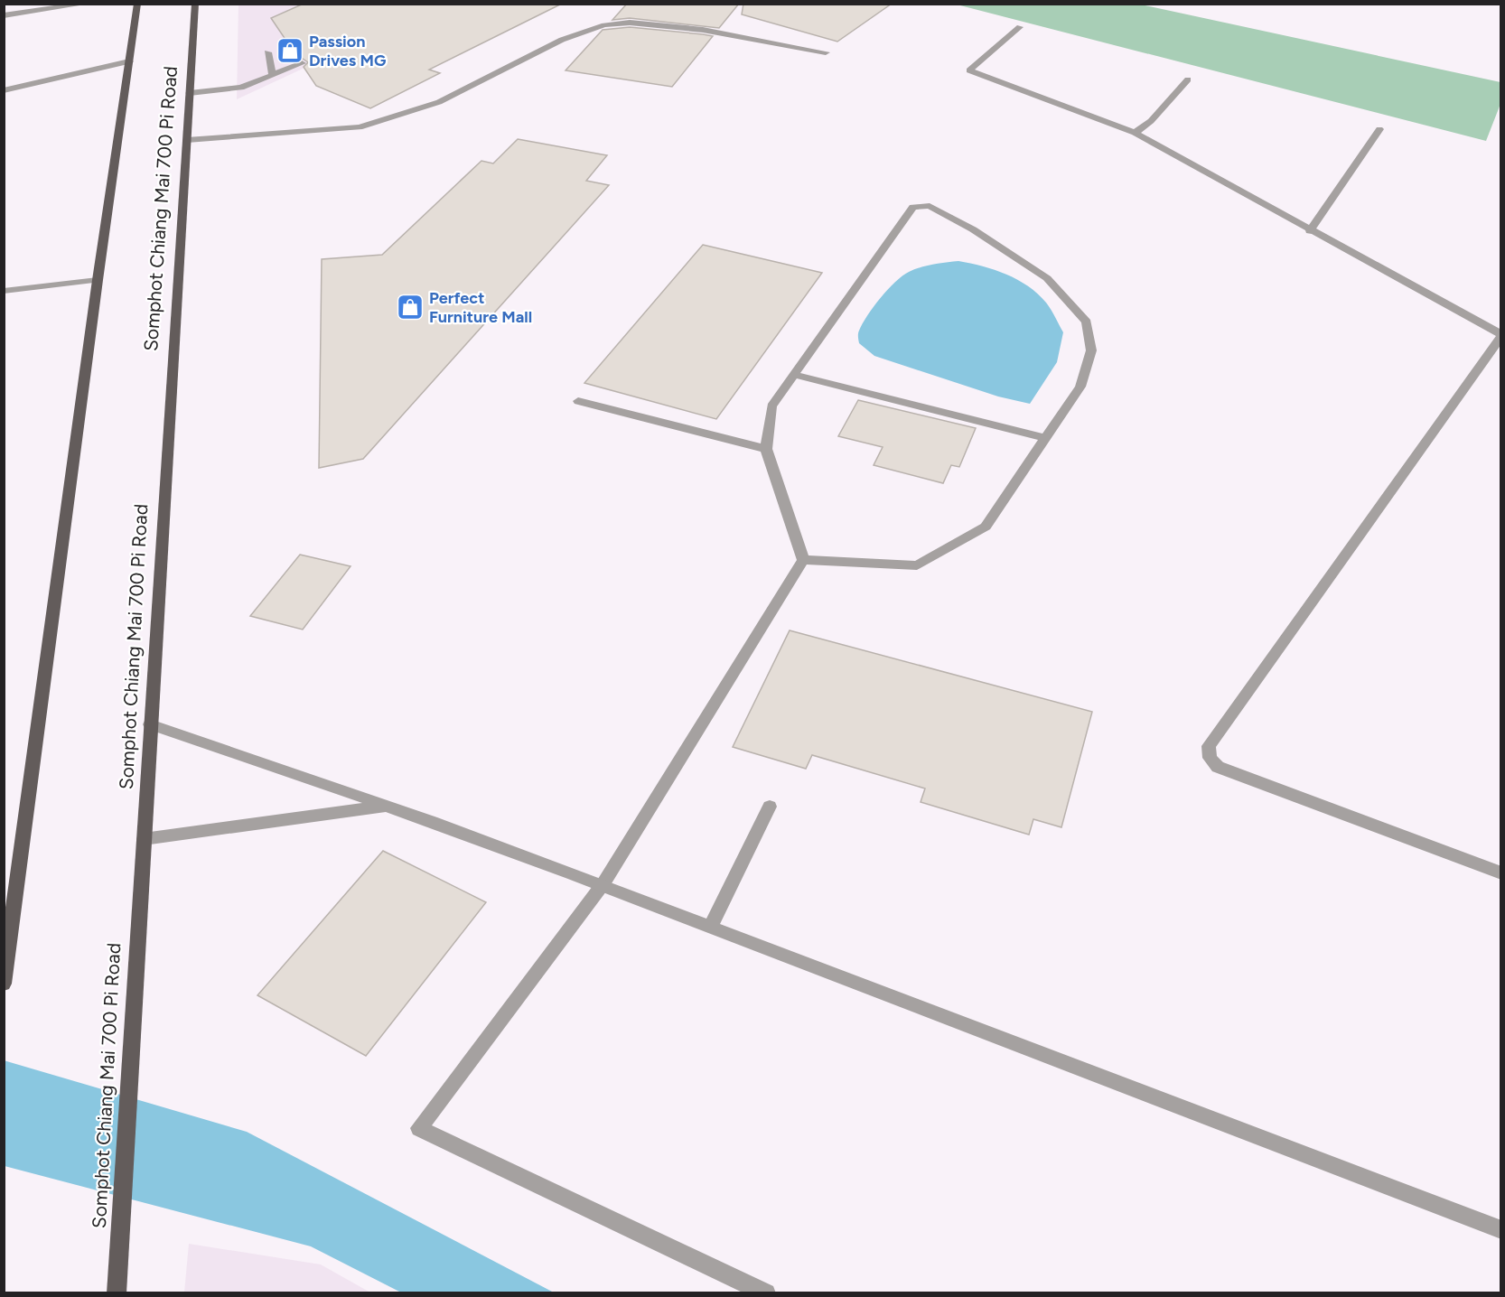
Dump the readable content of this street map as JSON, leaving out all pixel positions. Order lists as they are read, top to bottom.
{
  "streets": {
    "main road": ["Somphot Chiang Mai 700 Pi Road"]
  },
  "places": {
    "shop": ["Passion Drives MG", "Perfect Furniture Mall"]
  }
}
